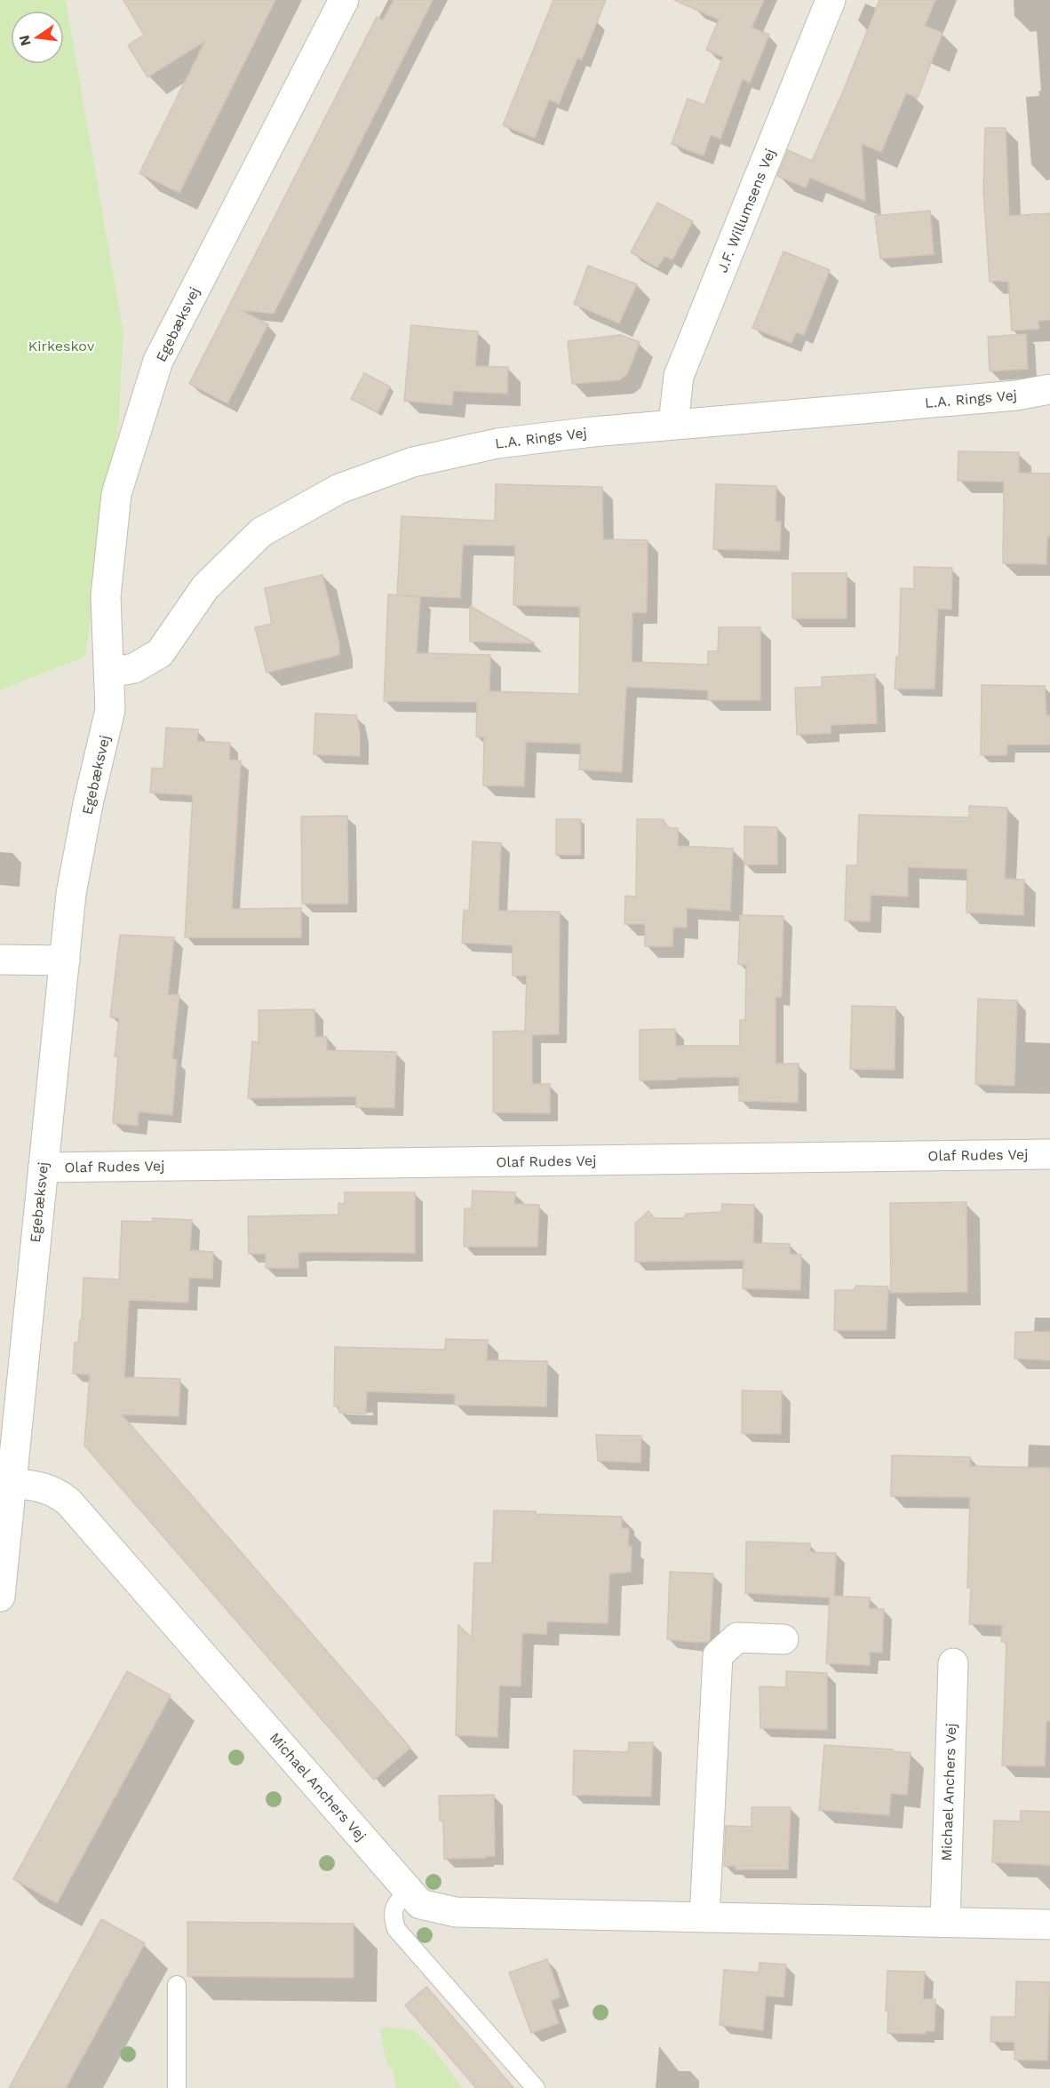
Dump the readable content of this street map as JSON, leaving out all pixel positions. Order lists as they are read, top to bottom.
{
  "streets": {
    "street": [
      "J.F. Willumsens Vej",
      "Egebæksvej",
      "L.A. Rings Vej",
      "Olaf Rudes Vej",
      "Michael Anchers Vej"
    ]
  },
  "crossings": [
    ["J.F. Willumsens Vej", "L.A. Rings Vej"],
    ["Egebæksvej", "L.A. Rings Vej"],
    ["Egebæksvej", "Olaf Rudes Vej"],
    ["Egebæksvej", "Michael Anchers Vej"]
  ],
  "parks": ["Kirkeskov"],
  "north": "left"
}
